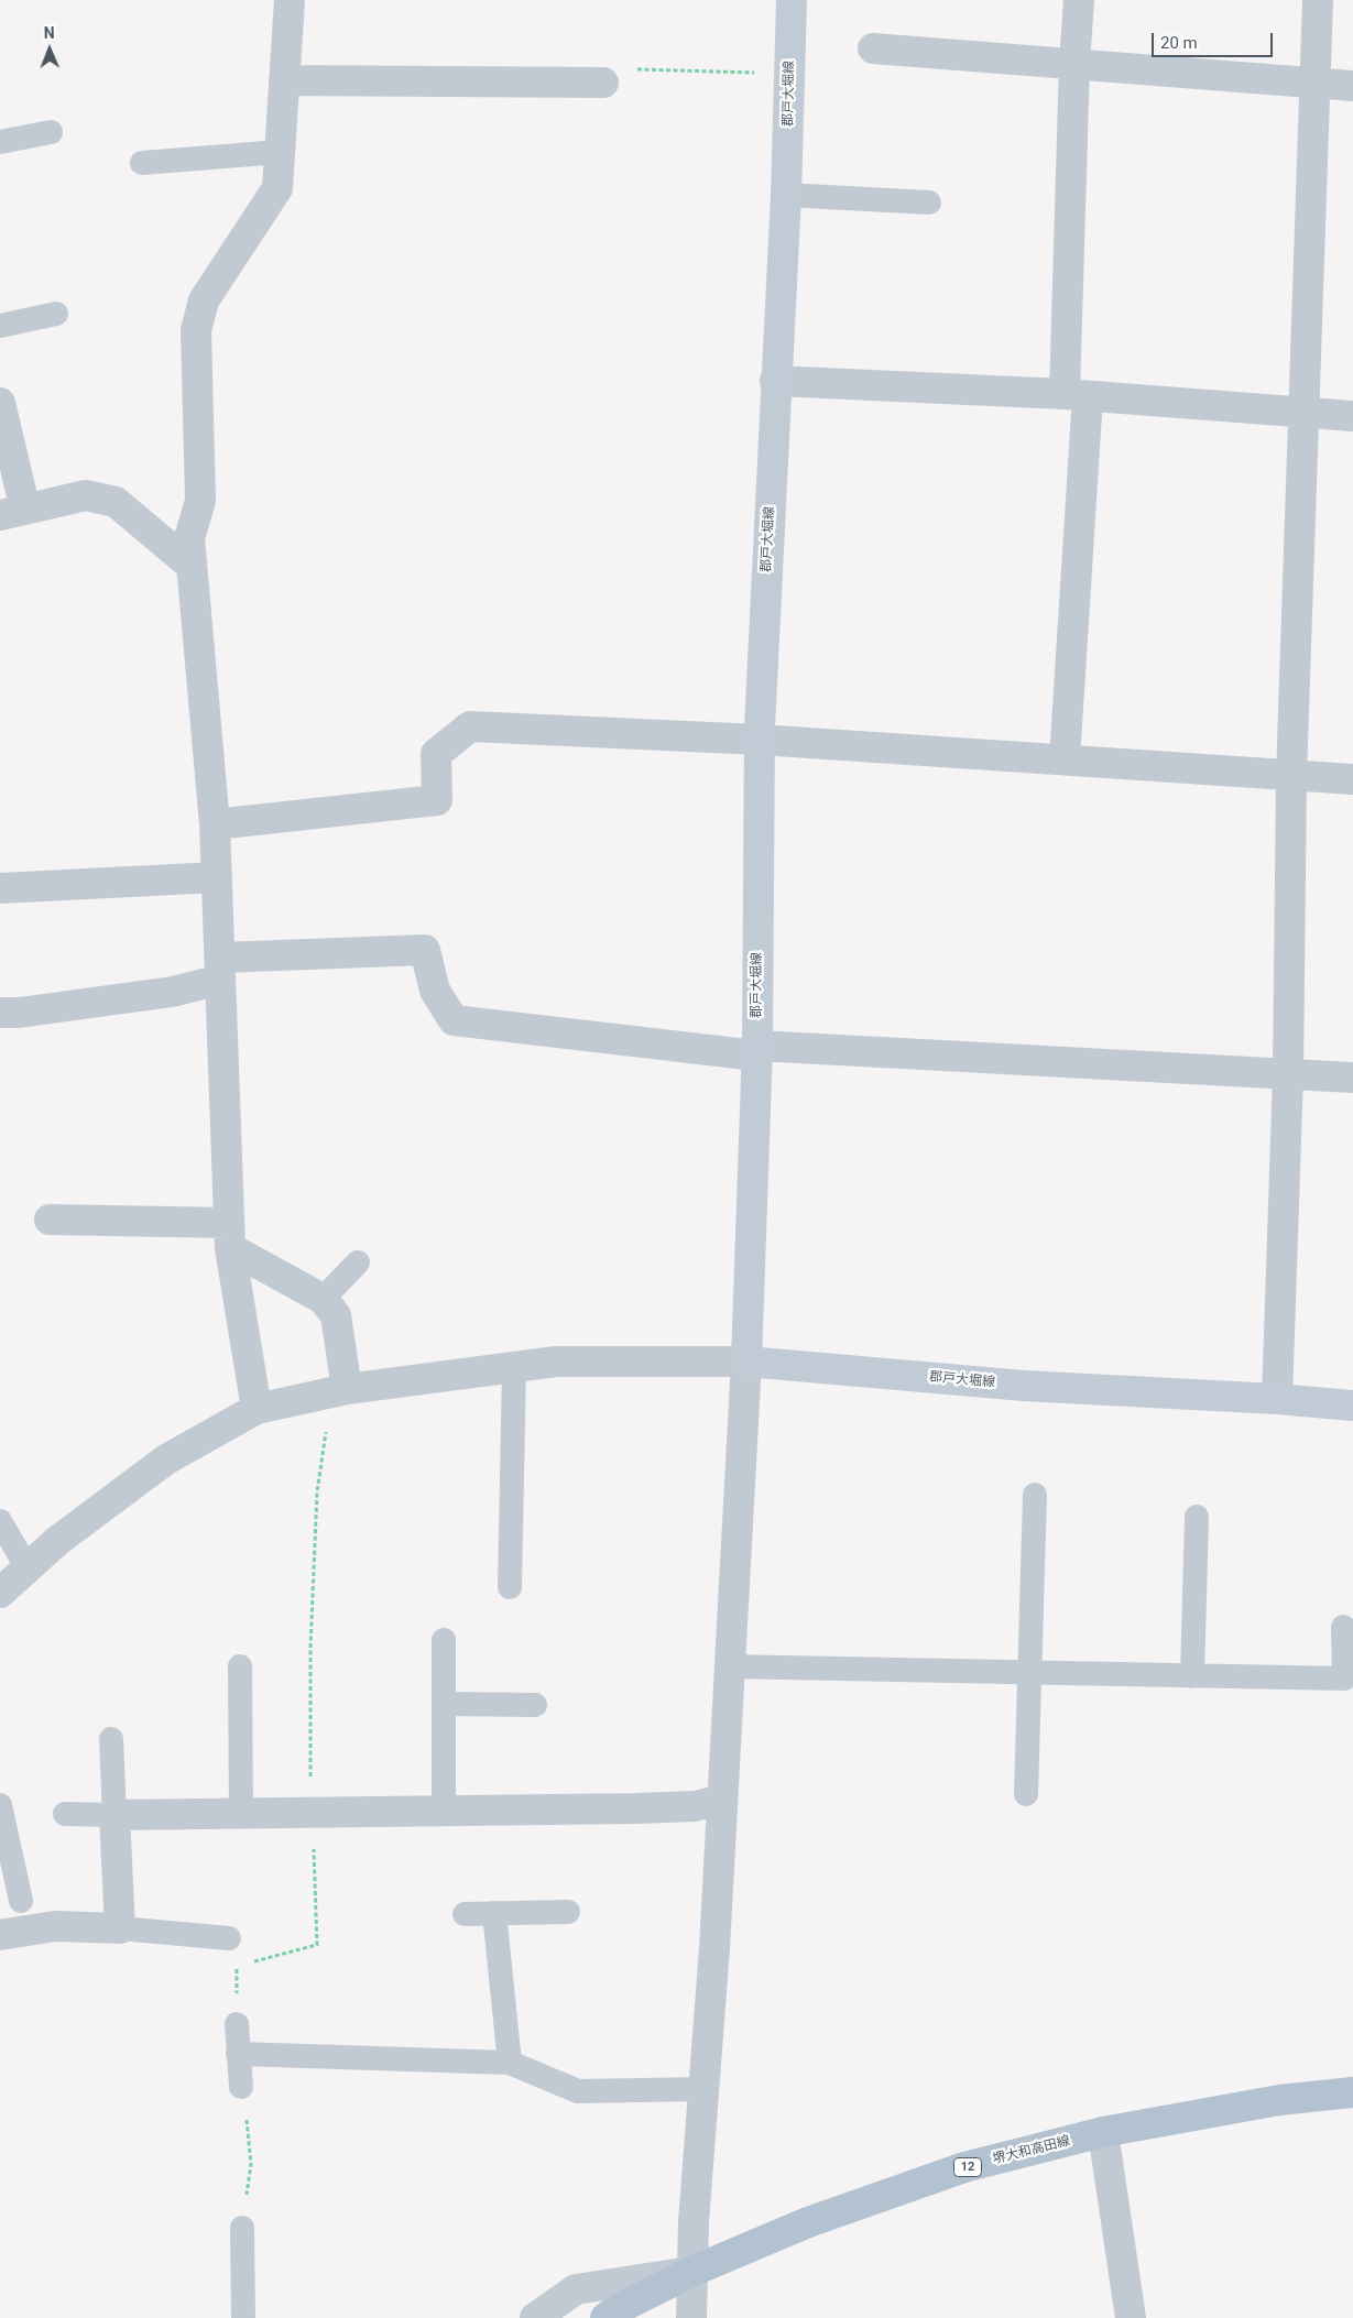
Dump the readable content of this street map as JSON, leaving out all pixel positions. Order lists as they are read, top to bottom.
{
  "streets": {
    "main road": ["郡戸大堀線", "堺大和高田線", "12"]
  },
  "scale_bar": "20 m",
  "north": "top"
}
